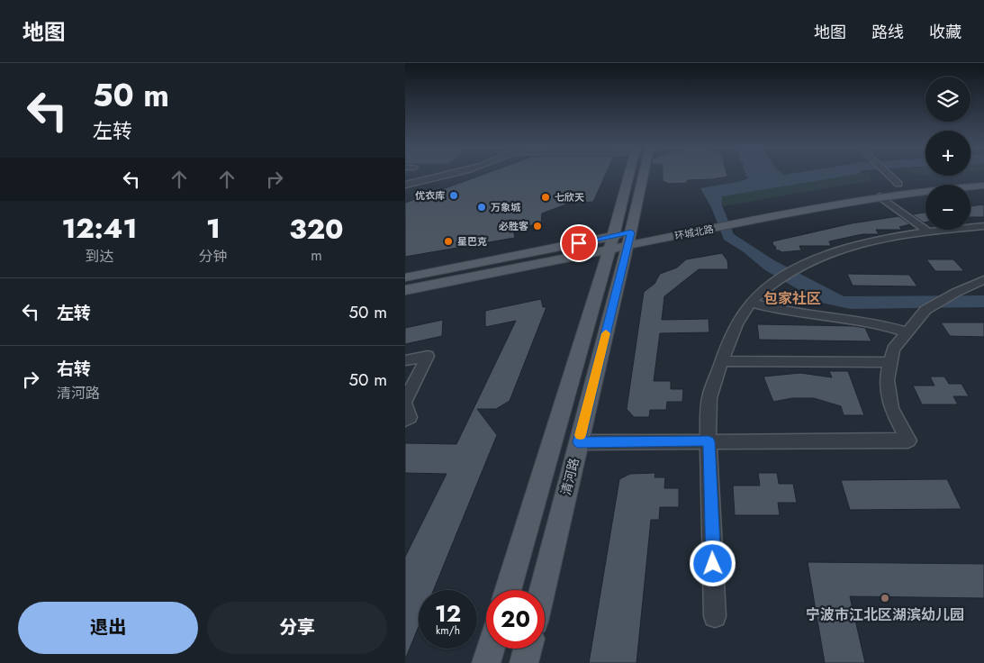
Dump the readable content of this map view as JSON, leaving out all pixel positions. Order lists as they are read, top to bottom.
{
  "streets": {
    "main road": ["环城北路", "清河路"]
  },
  "crossings": [
    ["环城北路", "清河路"]
  ],
  "districts": ["包家社区"],
  "places": [
    "优衣库",
    "七欣天",
    "万象城",
    "必胜客",
    "星巴克",
    "宁波市江北区湖滨幼儿园"
  ],
  "page": {
    "header": "地图",
    "nav": ["地图", "路线", "收藏"],
    "turn": ["50 m", "左转"],
    "map_buttons": ["+", "−"],
    "eta": [
      "12:41",
      "到达",
      "1",
      "分钟",
      "320",
      "m"
    ],
    "list": [
      {
        "name": "左转",
        "value": "50 m"
      },
      {
        "name": "右转",
        "note": "清河路",
        "value": "50 m"
      }
    ],
    "speed": "12 km/h",
    "limit": "20",
    "buttons": ["退出", "分享"]
  }
}
